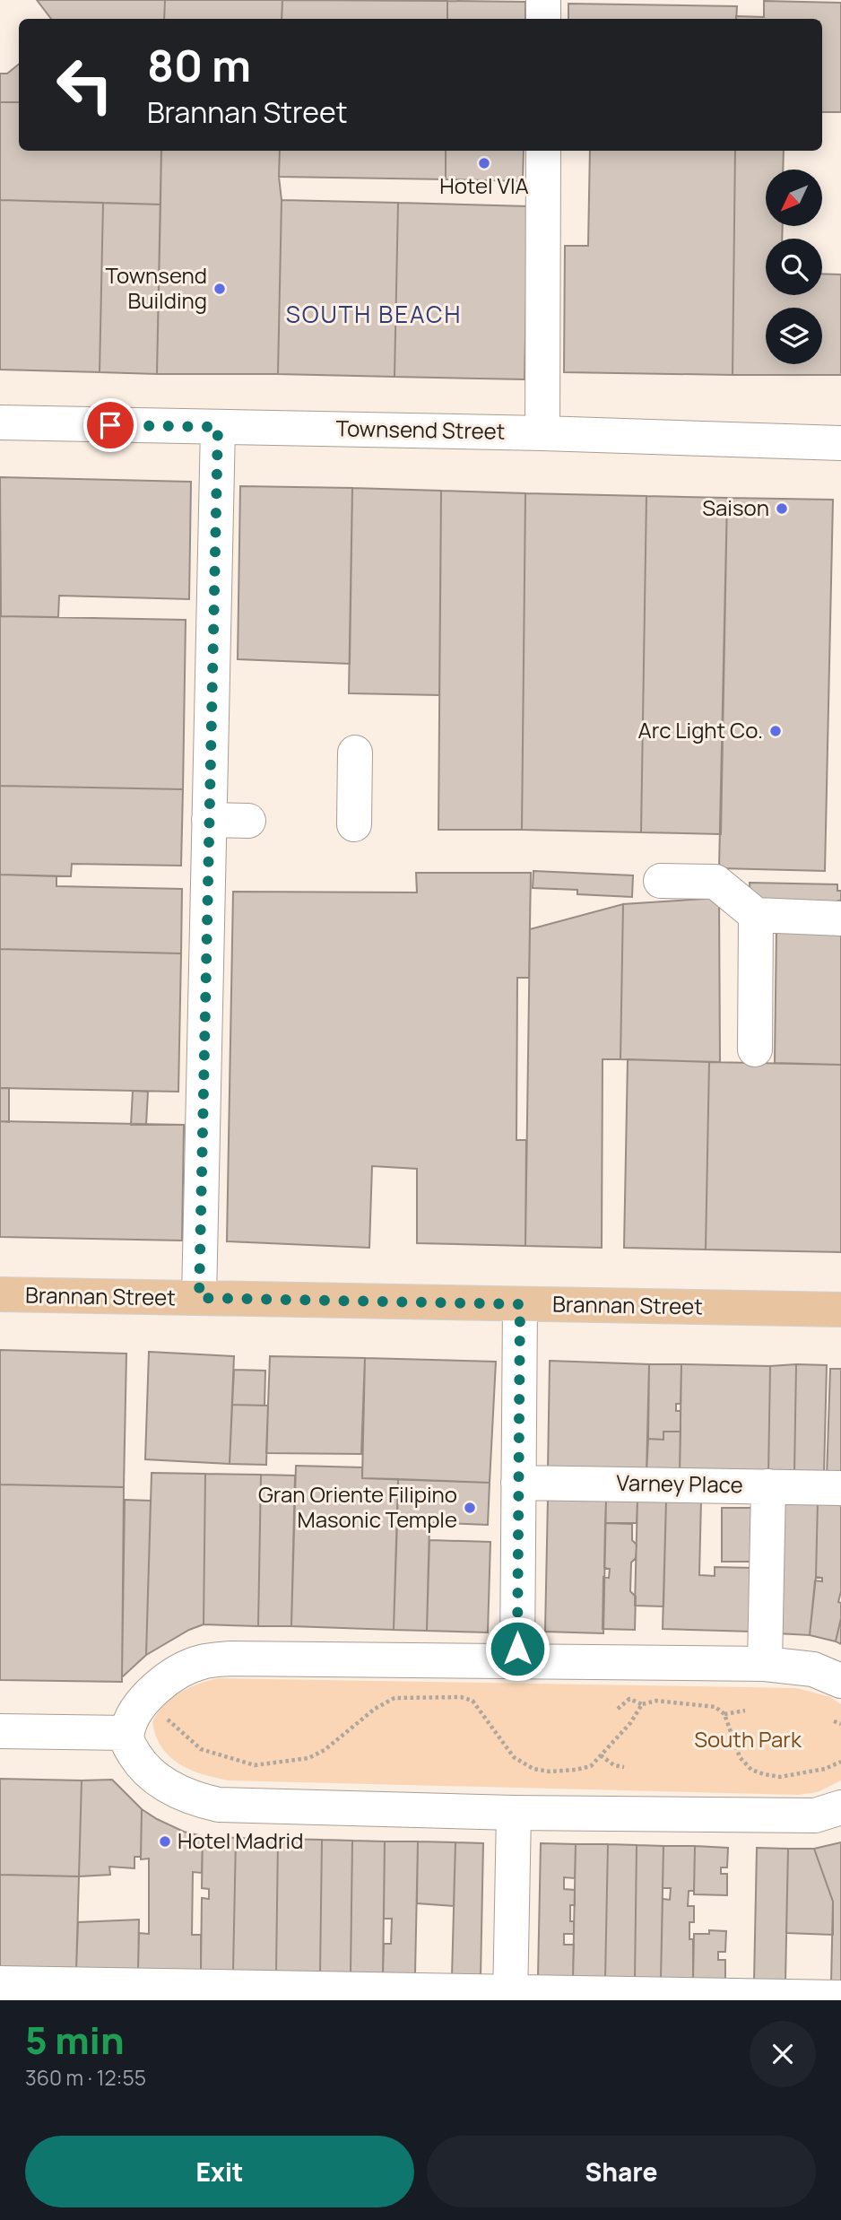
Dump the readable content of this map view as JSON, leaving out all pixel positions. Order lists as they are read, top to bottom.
{
  "streets": {
    "main road": ["Brannan Street"],
    "street": ["Townsend Street", "Varney Place"]
  },
  "districts": ["SOUTH BEACH"],
  "parks": ["South Park"],
  "places": [
    "Hotel VIA",
    "Townsend Building",
    "Saison",
    "Arc Light Co.",
    "Gran Oriente Filipino Masonic Temple",
    "Hotel Madrid"
  ],
  "north": "bottom left",
  "page": {
    "turn": ["80 m", "Brannan Street"],
    "heading": ["5 min", "360 m · 12:55"],
    "buttons": ["Exit", "Share"]
  }
}
